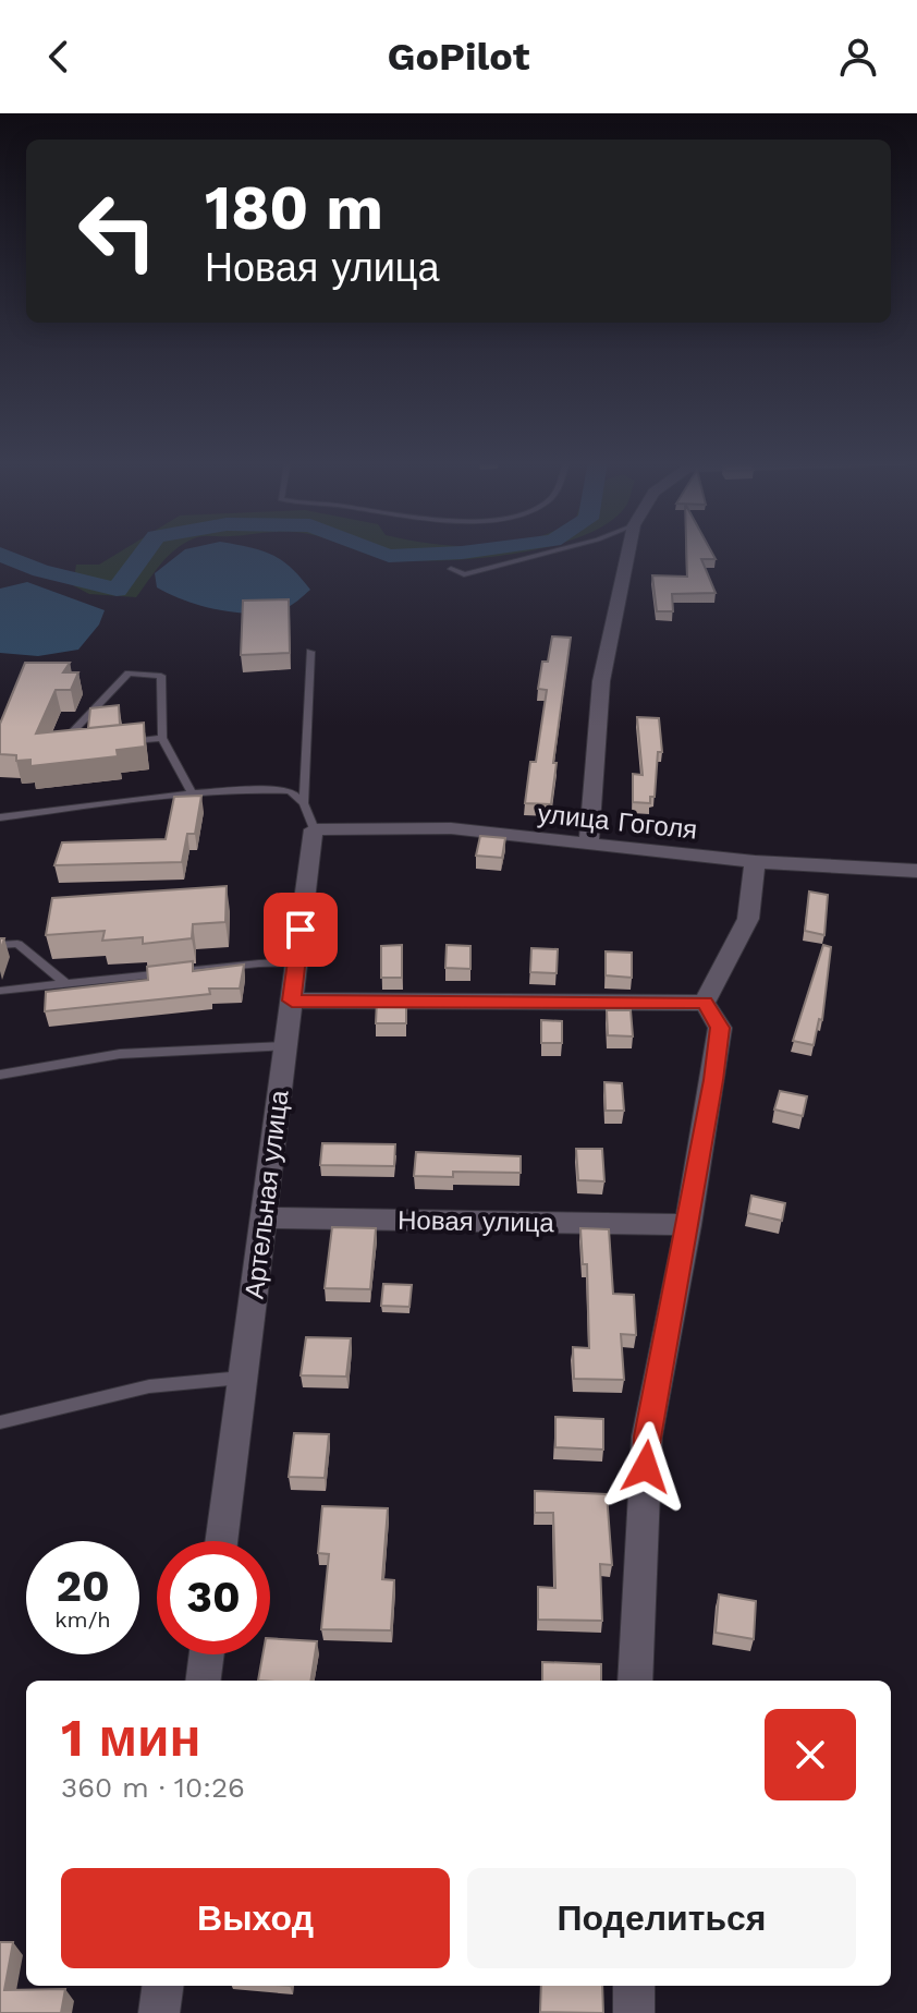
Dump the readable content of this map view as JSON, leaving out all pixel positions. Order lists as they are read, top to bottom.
{
  "streets": {
    "street": ["улица Гоголя", "Артельная улица", "Новая улица"]
  },
  "crossings": [
    ["улица Гоголя", "Артельная улица"],
    ["Артельная улица", "Новая улица"]
  ],
  "page": {
    "header": "GoPilot",
    "turn": ["180 m", "Новая улица"],
    "speed": "20 km/h",
    "limit": "30",
    "heading": ["1 мин", "360 m · 10:26"],
    "buttons": ["Выход", "Поделиться"]
  }
}
